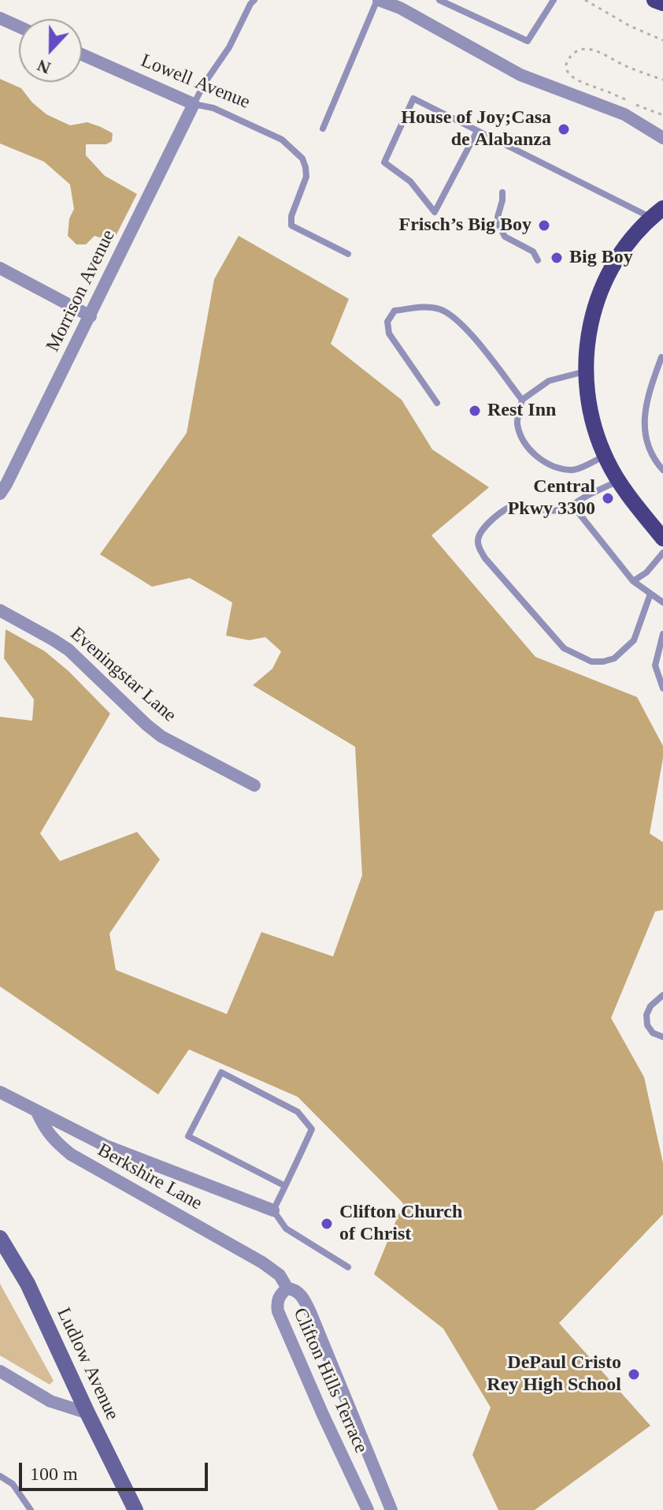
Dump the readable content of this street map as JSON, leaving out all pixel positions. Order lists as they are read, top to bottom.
{
  "streets": {
    "main road": ["Ludlow Avenue"],
    "street": [
      "Lowell Avenue",
      "Morrison Avenue",
      "Eveningstar Lane",
      "Berkshire Lane",
      "Clifton Hills Terrace"
    ]
  },
  "crossings": [
    ["Lowell Avenue", "Morrison Avenue"],
    ["Berkshire Lane", "Clifton Hills Terrace"]
  ],
  "places": [
    "House of Joy;Casa de Alabanza",
    "Frisch’s Big Boy",
    "Big Boy",
    "Rest Inn",
    "Central Pkwy 3300",
    "Clifton Church of Christ",
    "DePaul Cristo Rey High School"
  ],
  "scale_bar": "100 m",
  "north": "bottom"
}
